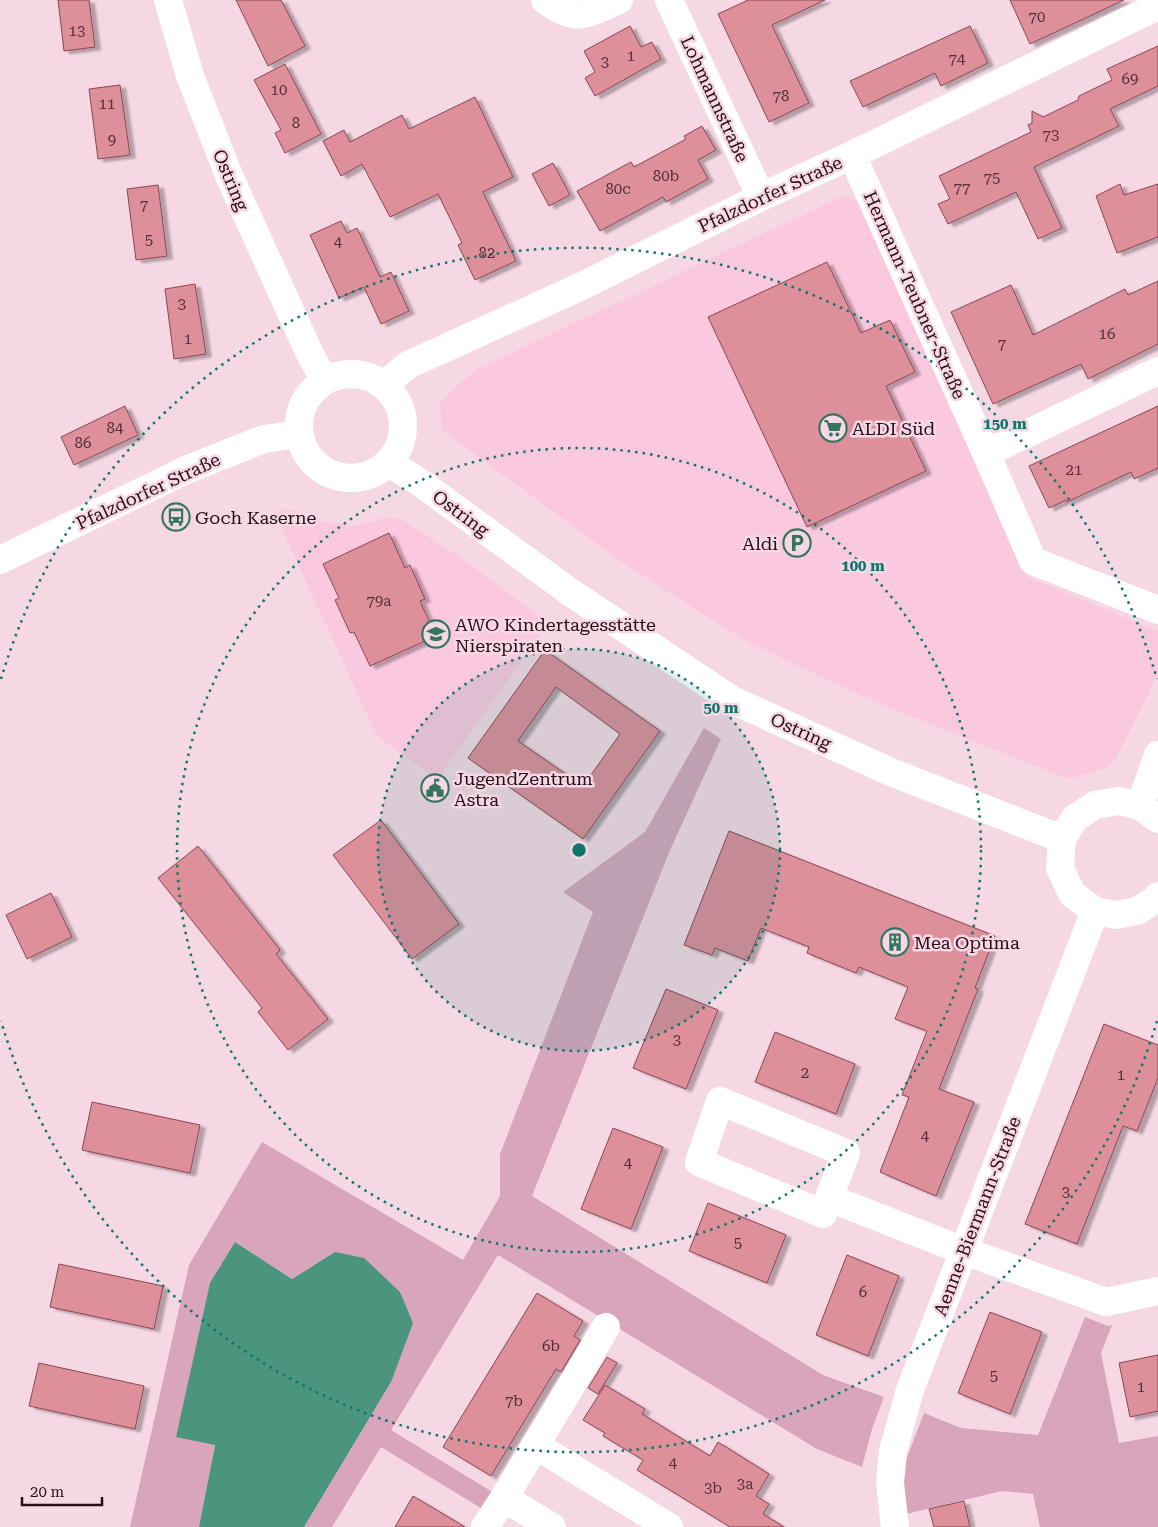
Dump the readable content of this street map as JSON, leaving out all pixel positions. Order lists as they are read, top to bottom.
{
  "streets": {
    "street": [
      "Lohmannstraße",
      "Ostring",
      "Pfalzdorfer Straße",
      "Hermann-Teubner-Straße",
      "Aenne-Biermann-Straße"
    ]
  },
  "crossings": [
    ["Lohmannstraße", "Pfalzdorfer Straße"],
    ["Ostring", "Pfalzdorfer Straße"],
    ["Pfalzdorfer Straße", "Hermann-Teubner-Straße"]
  ],
  "places": {
    "supermarket": ["ALDI Süd"],
    "bus stop": ["Goch Kaserne"],
    "parking": ["Aldi"],
    "school or university": ["AWO Kindertagesstätte Nierspiraten"],
    "public building": ["JugendZentrum Astra"],
    "building": ["Mea Optima"]
  },
  "house_numbers": [
    "70",
    "13",
    "1",
    "74",
    "3",
    "69",
    "10",
    "78",
    "11",
    "8",
    "73",
    "9",
    "80b",
    "75",
    "77",
    "80c",
    "7",
    "5",
    "4",
    "82",
    "3",
    "16",
    "1",
    "7",
    "84",
    "86",
    "21",
    "79a",
    "3",
    "2",
    "1",
    "4",
    "4",
    "3",
    "5",
    "6",
    "6b",
    "5",
    "1",
    "7b",
    "4",
    "3a",
    "3b"
  ],
  "scale_bar": "20 m",
  "rings": ["150 m", "100 m", "50 m"]
}
